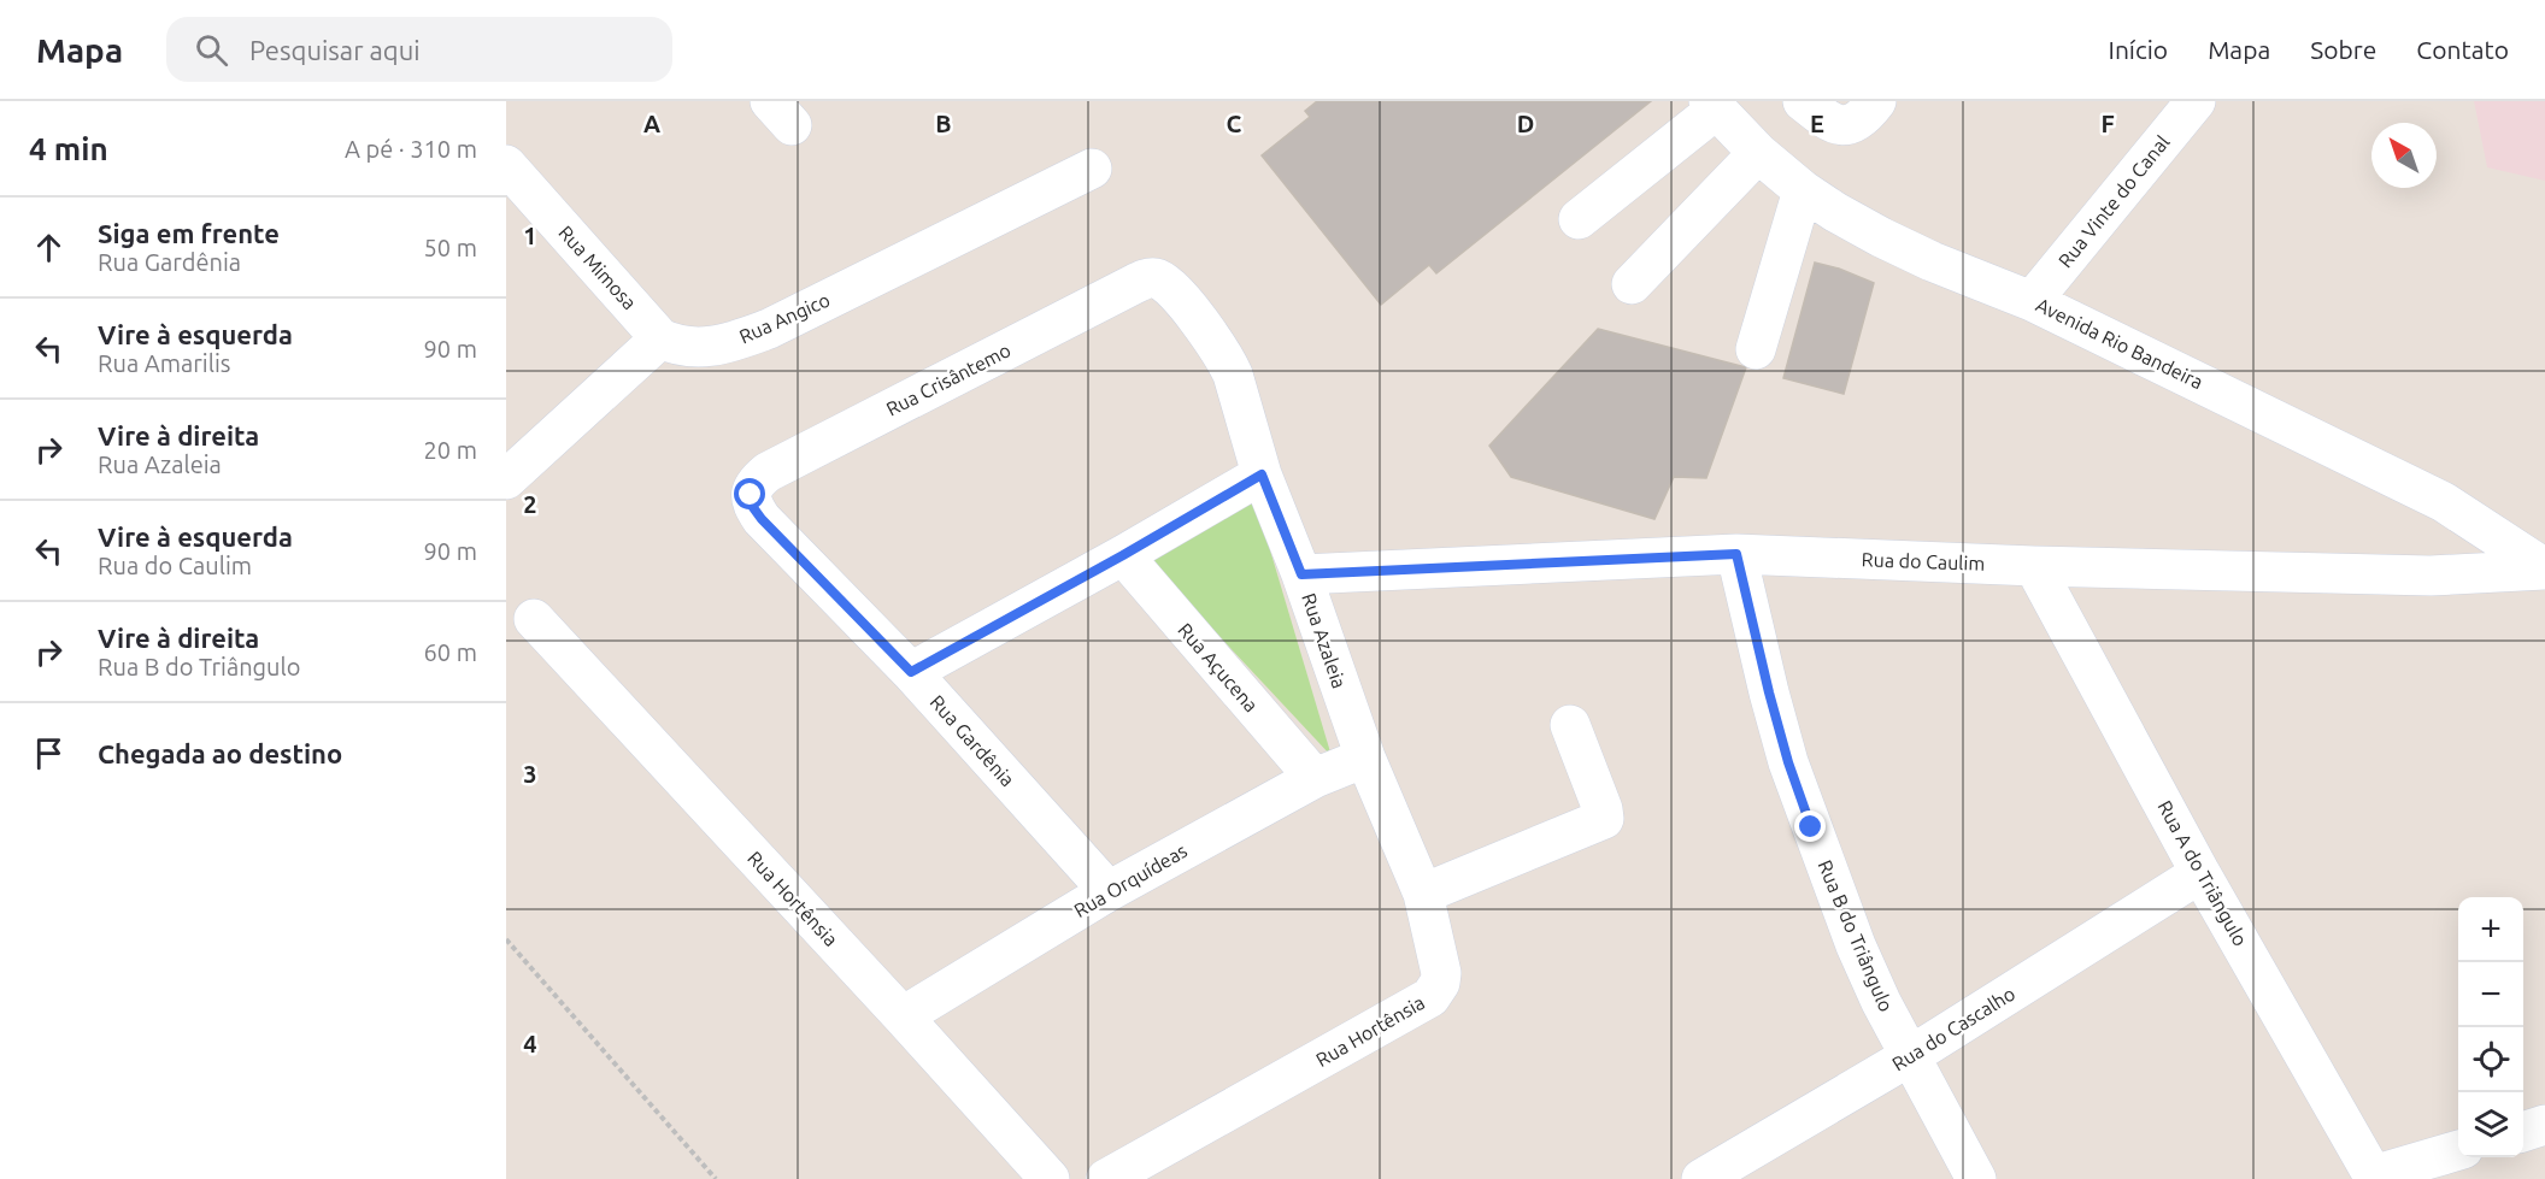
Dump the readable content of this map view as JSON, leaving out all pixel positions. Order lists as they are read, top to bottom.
{
  "streets": {
    "street": [
      "Rua Vinte do Canal",
      "Rua Mimosa",
      "Rua Angico",
      "Avenida Rio Bandeira",
      "Rua Crisântemo",
      "Rua do Caulim",
      "Rua Azaleia",
      "Rua Açucena",
      "Rua Gardênia",
      "Rua A do Triângulo",
      "Rua Orquídeas",
      "Rua Hortênsia",
      "Rua B do Triângulo",
      "Rua do Cascalho"
    ]
  },
  "crossings": [
    ["Rua Vinte do Canal", "Avenida Rio Bandeira"],
    ["Rua Mimosa", "Rua Angico"],
    ["Avenida Rio Bandeira", "Rua do Caulim"],
    ["Rua Crisântemo", "Rua Azaleia"],
    ["Rua Crisântemo", "Rua Gardênia"],
    ["Rua do Caulim", "Rua Azaleia"],
    ["Rua do Caulim", "Rua A do Triângulo"],
    ["Rua do Caulim", "Rua B do Triângulo"],
    ["Rua Azaleia", "Rua Orquídeas"],
    ["Rua Azaleia", "Rua Hortênsia"],
    ["Rua Açucena", "Rua Orquídeas"],
    ["Rua Gardênia", "Rua Orquídeas"],
    ["Rua A do Triângulo", "Rua do Cascalho"],
    ["Rua Orquídeas", "Rua Hortênsia"],
    ["Rua B do Triângulo", "Rua do Cascalho"]
  ],
  "north": "top left",
  "page": {
    "header": "Mapa",
    "search": "Pesquisar aqui",
    "nav": [
      "Início",
      "Mapa",
      "Sobre",
      "Contato"
    ],
    "heading": ["4 min", "A pé · 310 m"],
    "list": [
      ["Siga em frente", "Rua Gardênia", "50 m"],
      ["Vire à esquerda", "Rua Amarilis", "90 m"],
      ["Vire à direita", "Rua Azaleia", "20 m"],
      ["Vire à esquerda", "Rua do Caulim", "90 m"],
      ["Vire à direita", "Rua B do Triângulo", "60 m"],
      "Chegada ao destino"
    ],
    "map_buttons": ["+", "−"]
  },
  "grid": {
    "columns": [
      "A",
      "B",
      "C",
      "D",
      "E",
      "F"
    ],
    "rows": [
      "1",
      "2",
      "3",
      "4"
    ]
  }
}
